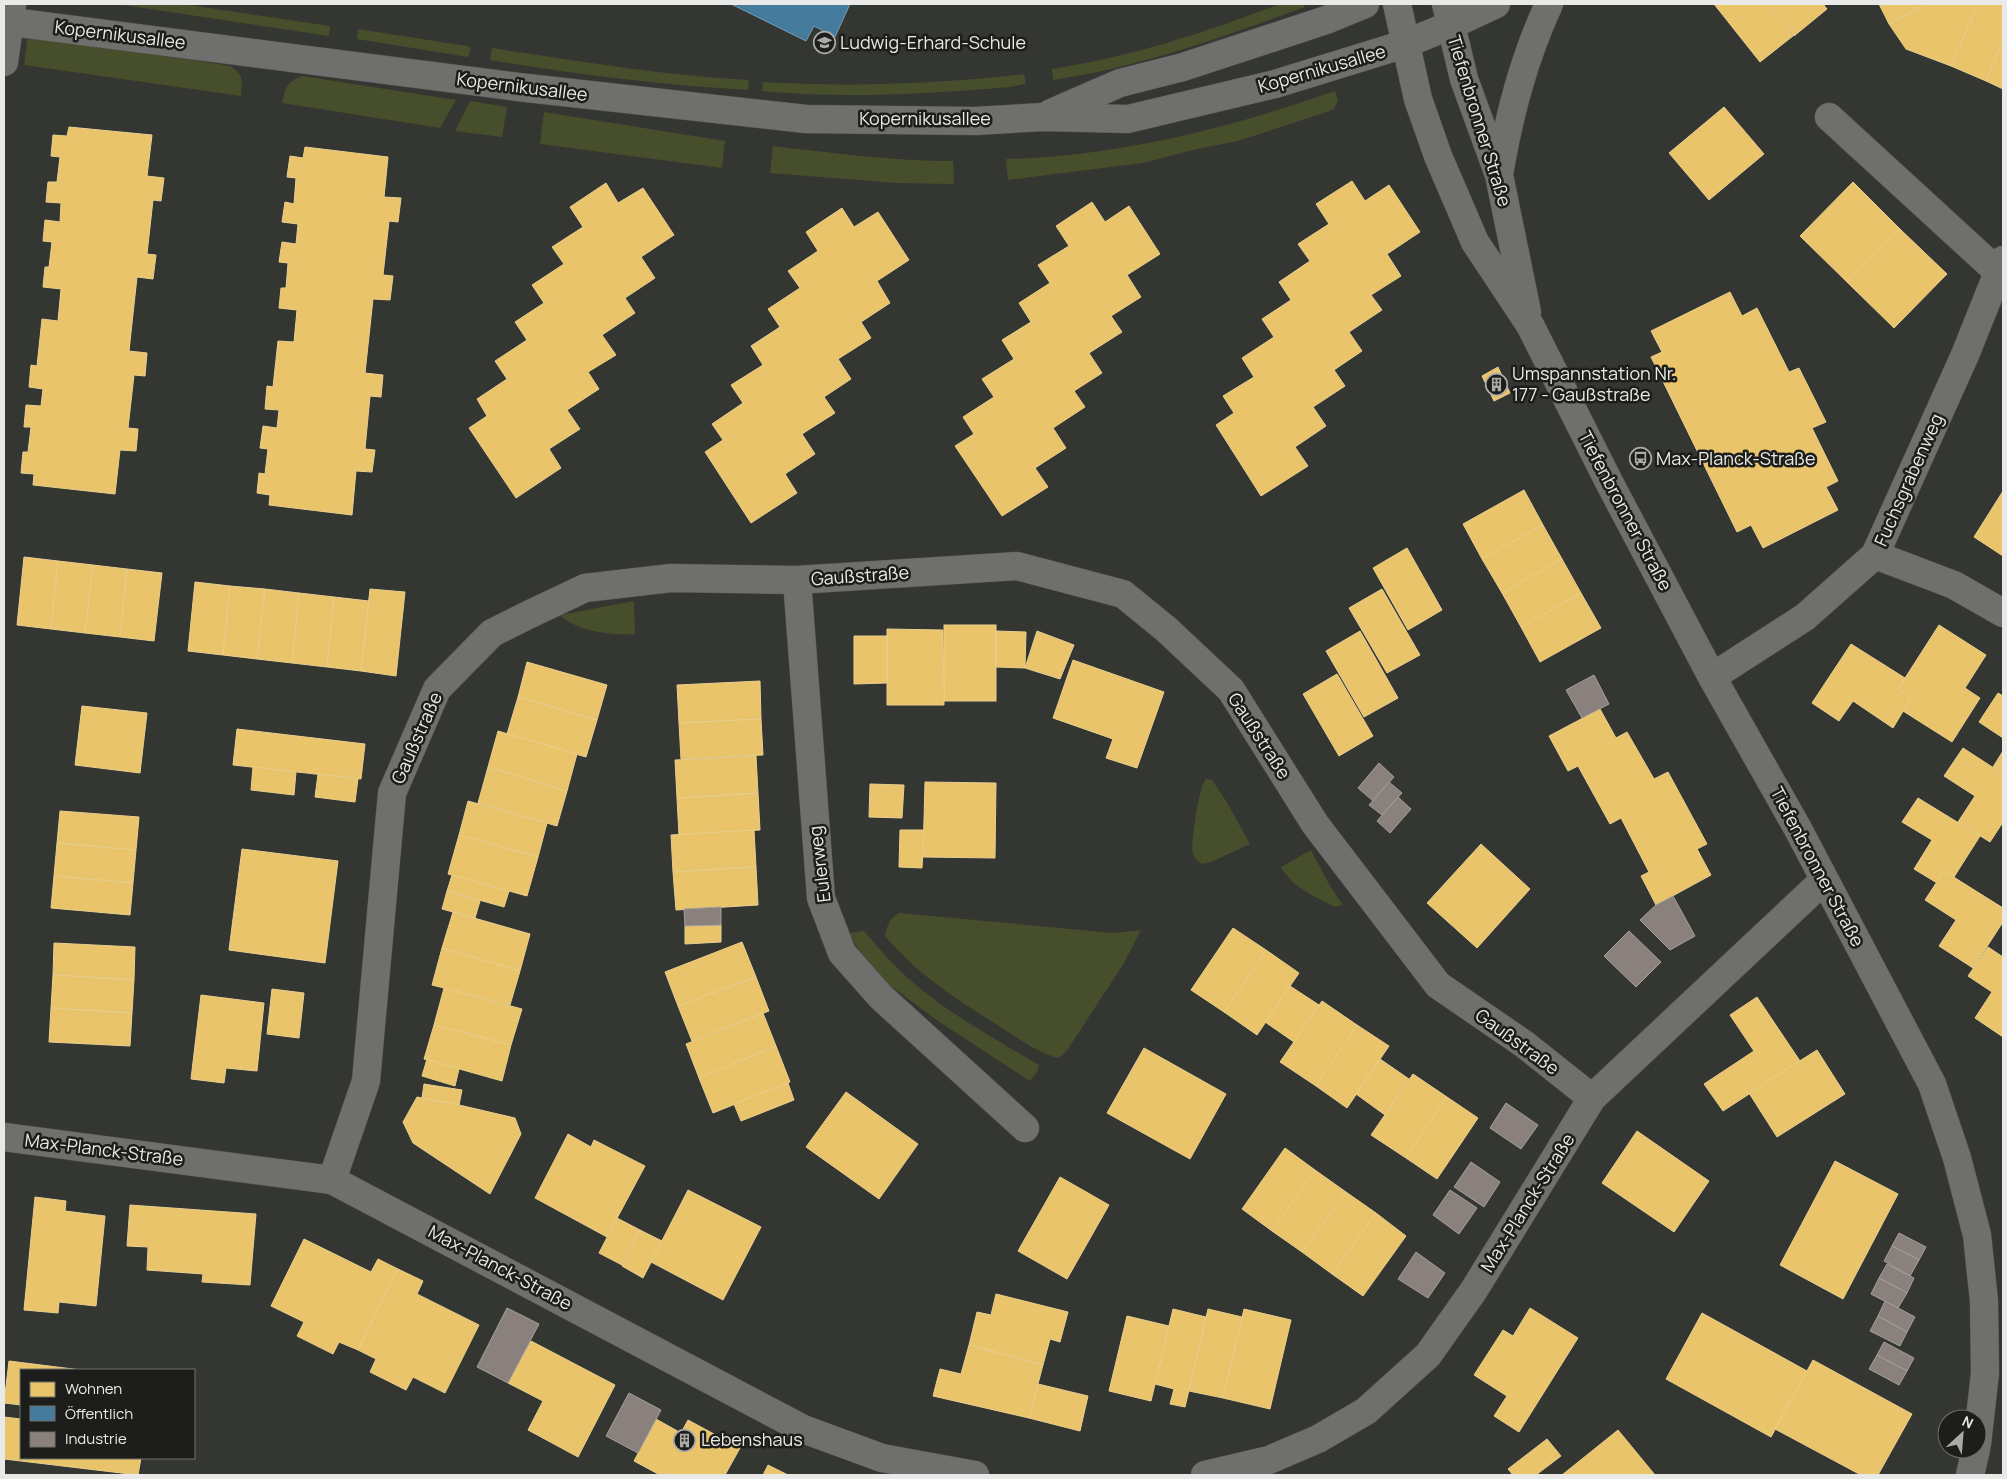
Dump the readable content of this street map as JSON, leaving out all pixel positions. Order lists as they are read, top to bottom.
{
  "streets": {
    "street": [
      "Kopernikusallee",
      "Tiefenbronner Straße",
      "Fuchsgrabenweg",
      "Gaußstraße",
      "Eulerweg",
      "Max-Planck-Straße"
    ]
  },
  "crossings": [
    ["Kopernikusallee", "Tiefenbronner Straße"],
    ["Tiefenbronner Straße", "Fuchsgrabenweg"],
    ["Tiefenbronner Straße", "Max-Planck-Straße"],
    ["Gaußstraße", "Eulerweg"],
    ["Gaußstraße", "Max-Planck-Straße"]
  ],
  "places": {
    "school or university": ["Ludwig-Erhard-Schule"],
    "building": ["Umspannstation Nr. 177 - Gaußstraße", "Lebenshaus"],
    "bus stop": ["Max-Planck-Straße"]
  },
  "legend": ["Wohnen", "Öffentlich", "Industrie"],
  "north": "top right"
}
